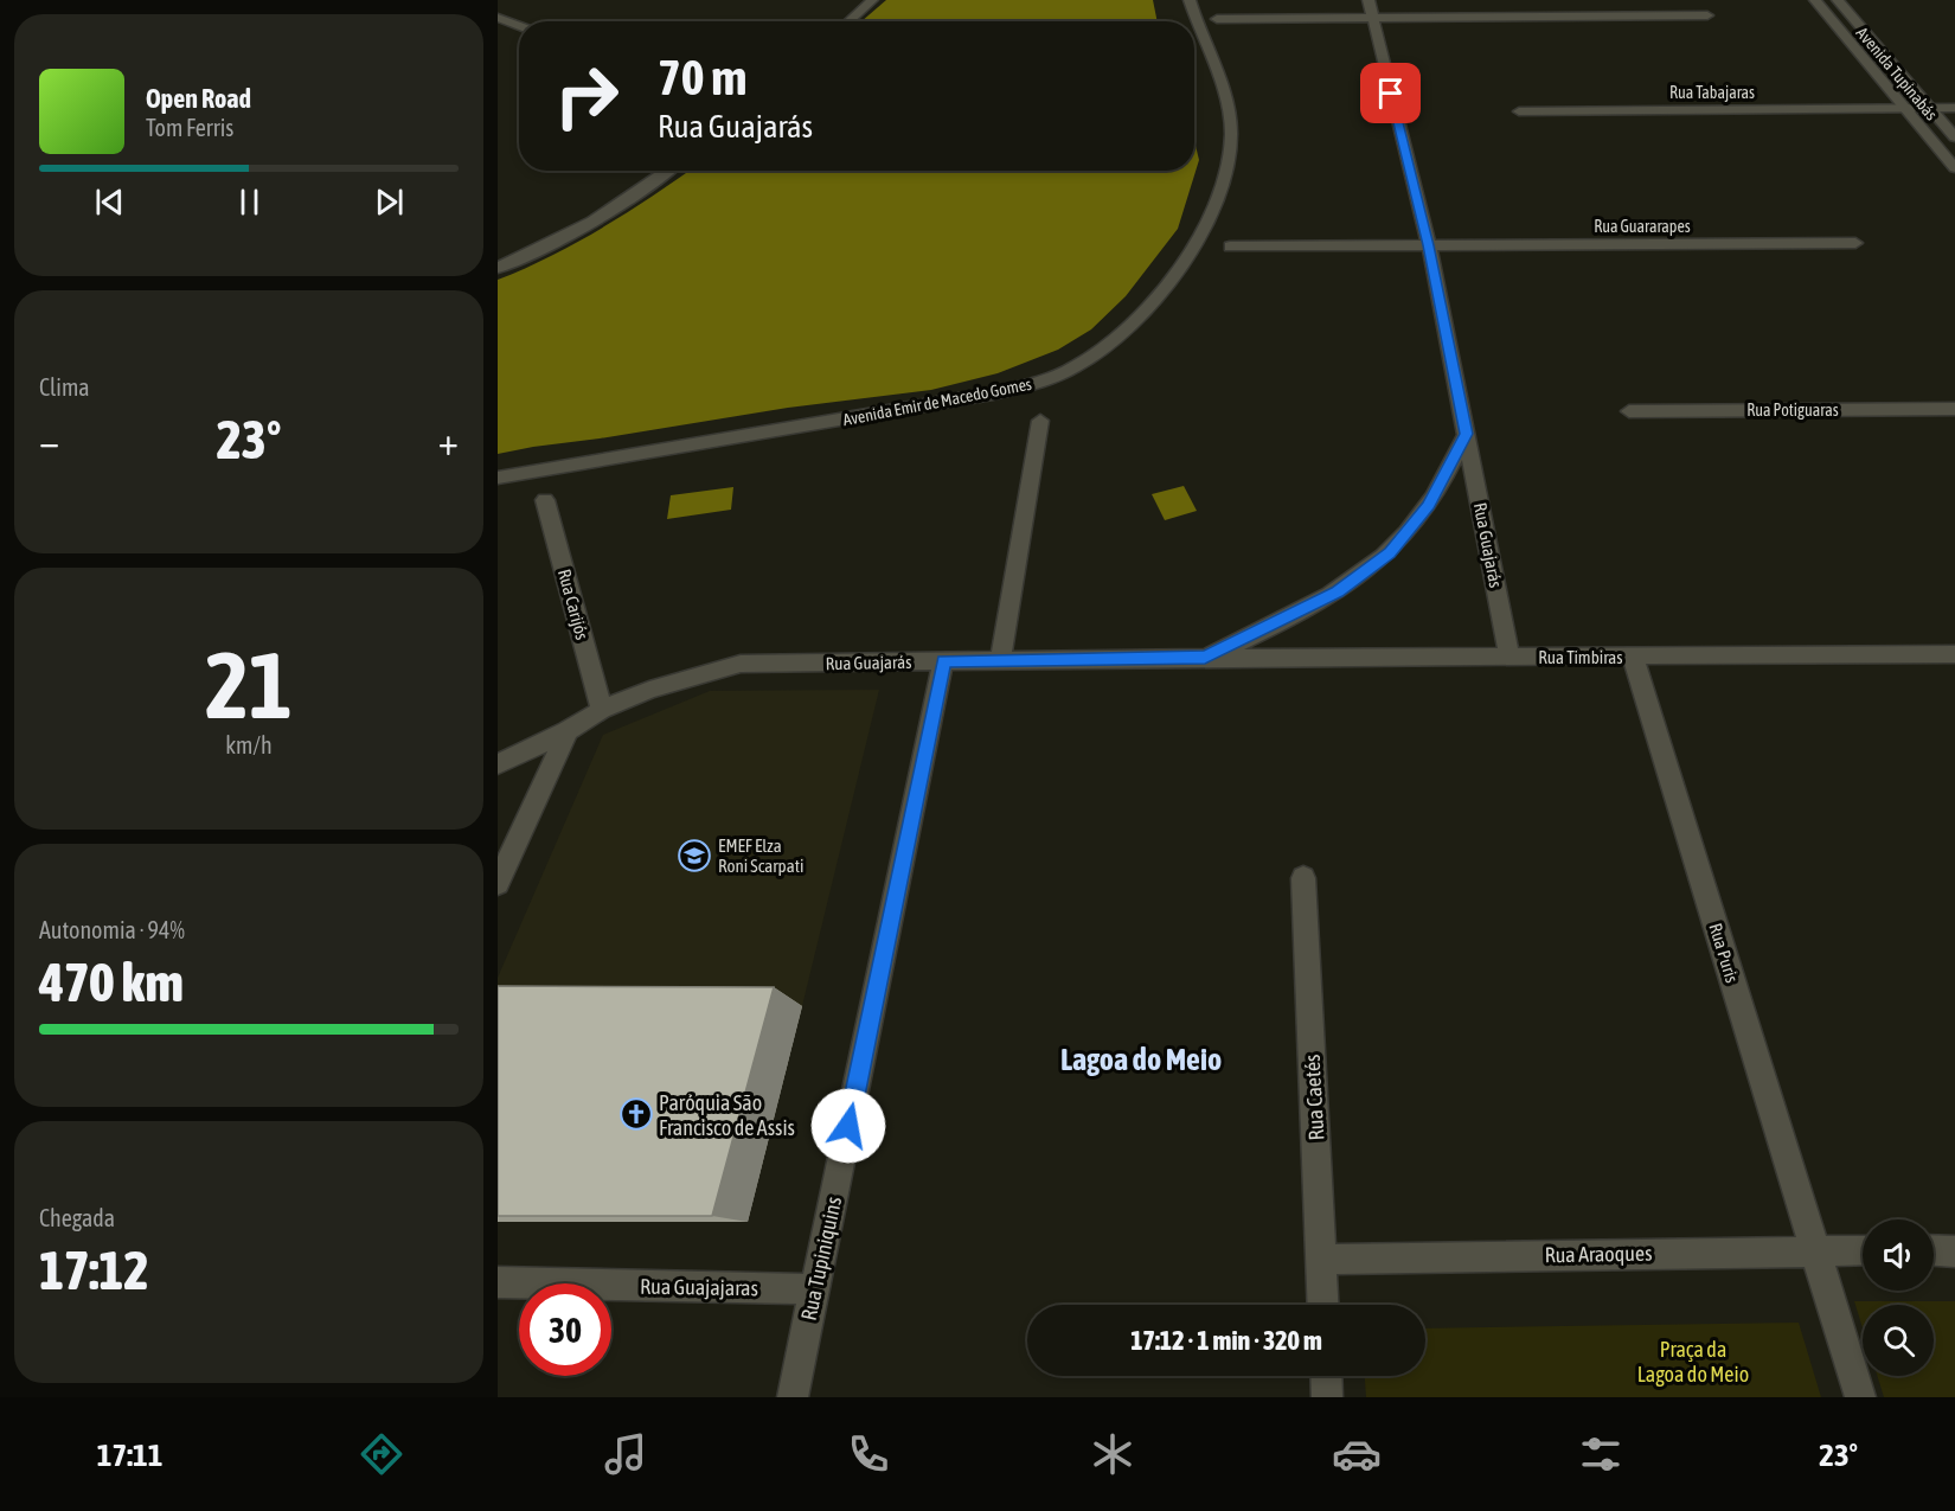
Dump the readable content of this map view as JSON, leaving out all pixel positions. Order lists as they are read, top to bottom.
{
  "streets": {
    "street": [
      "Avenida Tupinabás",
      "Rua Tabajaras",
      "Rua Guararapes",
      "Avenida Emir de Macedo Gomes",
      "Rua Potiguaras",
      "Rua Guajarás",
      "Rua Carijós",
      "Rua Timbiras",
      "Rua Puris",
      "Rua Caetés",
      "Rua Araoques",
      "Rua Tupiniquins",
      "Rua Guajajaras"
    ]
  },
  "crossings": [
    ["Avenida Tupinabás", "Rua Tabajaras"],
    ["Rua Guararapes", "Rua Guajarás"],
    ["Rua Guajarás", "Rua Carijós"],
    ["Rua Guajarás", "Rua Timbiras"],
    ["Rua Guajarás", "Rua Tupiniquins"],
    ["Rua Timbiras", "Rua Puris"],
    ["Rua Puris", "Rua Araoques"],
    ["Rua Caetés", "Rua Araoques"],
    ["Rua Tupiniquins", "Rua Guajajaras"]
  ],
  "districts": ["Lagoa do Meio"],
  "parks": ["Praça da Lagoa do Meio"],
  "places": {
    "school or university": ["EMEF Elza Roni Scarpati"],
    "church": ["Paróquia São Francisco de Assis"]
  },
  "page": {
    "turn": ["70 m", "Rua Guajarás"],
    "song": ["Open Road", "Tom Ferris"],
    "tile": [
      "Clima",
      ["21", "km/h"],
      ["Autonomia · 94%", "470 km"],
      ["Chegada", "17:12"]
    ],
    "heat": ["−", "23°", "+"],
    "limit": "30",
    "trip": "17:12 · 1 min · 320 m",
    "tabs": ["17:11", "23°"]
  }
}
